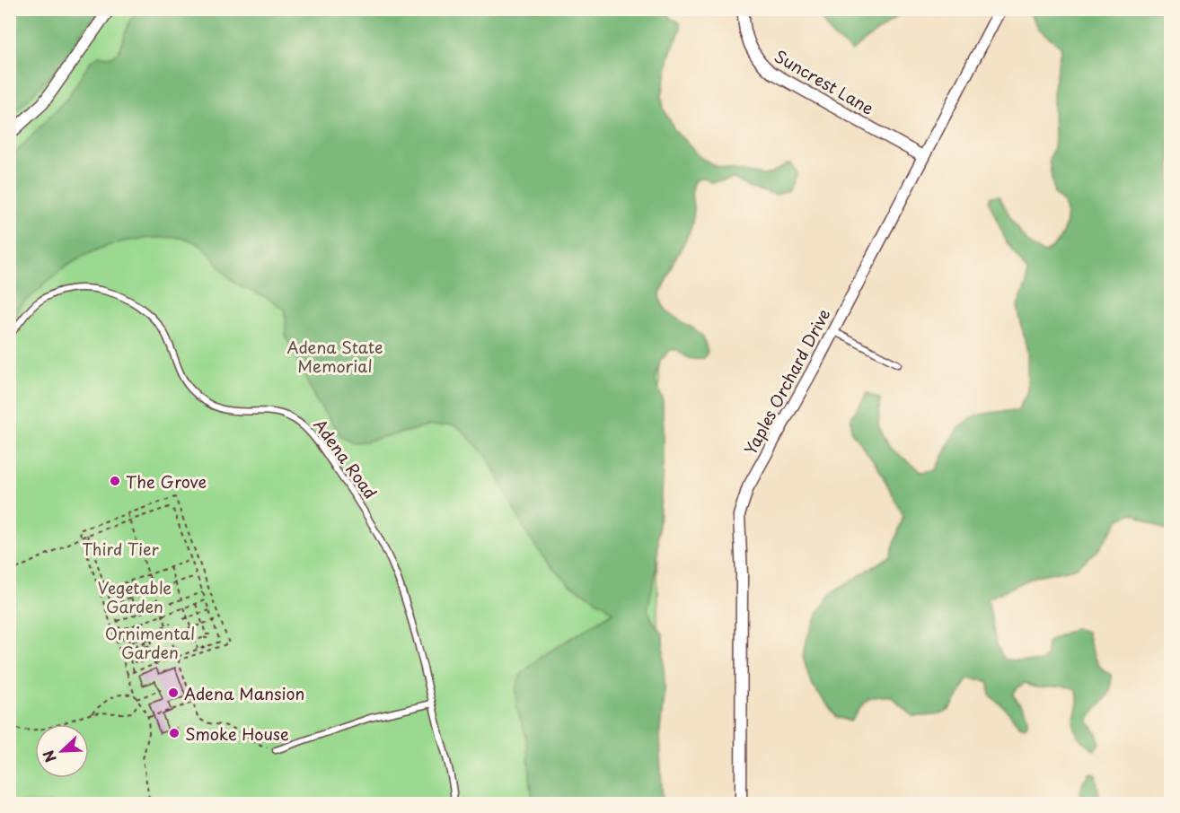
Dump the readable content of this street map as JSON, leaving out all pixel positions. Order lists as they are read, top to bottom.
{
  "streets": {
    "street": ["Suncrest Lane", "Yaples Orchard Drive"],
    "lane": ["Adena Road"]
  },
  "crossings": [
    ["Suncrest Lane", "Yaples Orchard Drive"]
  ],
  "parks": [
    "Adena State Memorial",
    "Third Tier",
    "Vegetable Garden",
    "Ornimental Garden"
  ],
  "places": ["The Grove", "Adena Mansion", "Smoke House"],
  "north": "bottom left"
}
